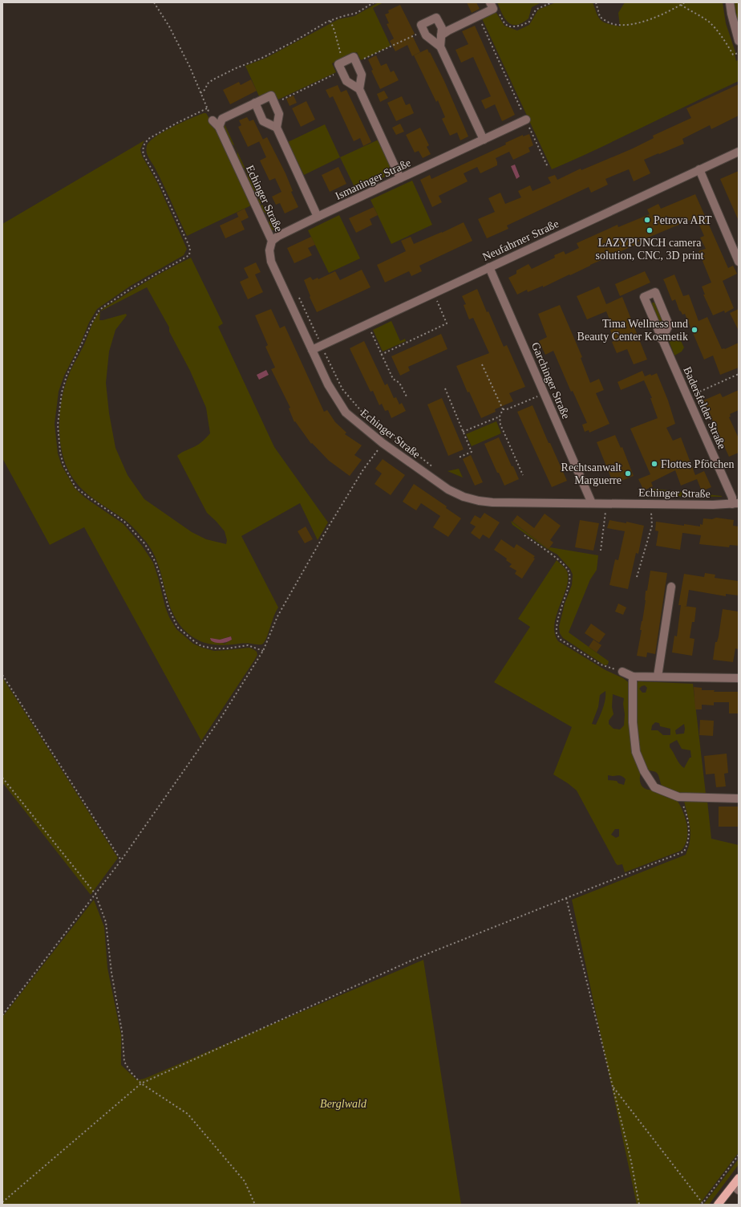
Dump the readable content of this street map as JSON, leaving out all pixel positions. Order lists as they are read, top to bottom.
{
  "streets": {
    "street": [
      "Ismaninger Straße",
      "Echinger Straße",
      "Neufahrner Straße",
      "Garchinger Straße",
      "Badersfelder Straße"
    ]
  },
  "crossings": [
    ["Ismaninger Straße", "Echinger Straße"],
    ["Echinger Straße", "Neufahrner Straße"],
    ["Echinger Straße", "Garchinger Straße"],
    ["Echinger Straße", "Badersfelder Straße"],
    ["Neufahrner Straße", "Garchinger Straße"]
  ],
  "parks": ["Berglwald"],
  "places": [
    "Petrova ART",
    "LAZYPUNCH camera solution, CNC, 3D print",
    "Tima Wellness und Beauty Center Kosmetik",
    "Flottes Pfötchen",
    "Rechtsanwalt Marguerre"
  ]
}
